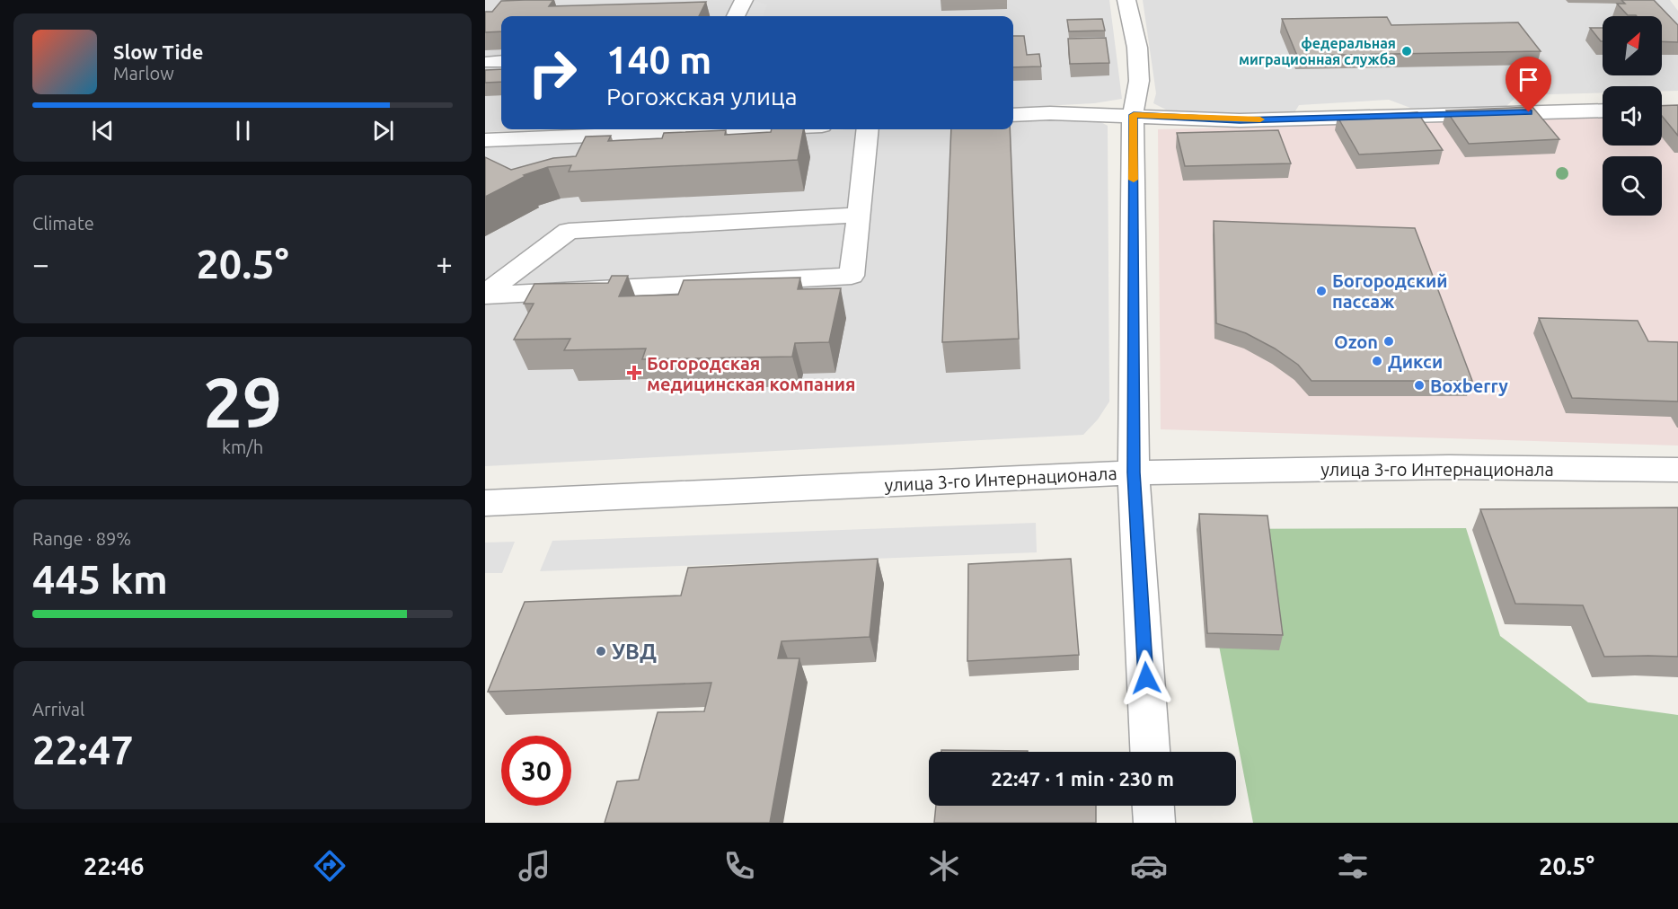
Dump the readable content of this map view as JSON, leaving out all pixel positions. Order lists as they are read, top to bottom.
{
  "streets": {
    "street": ["улица 3-го Интернационала"]
  },
  "places": {
    "other": [
      "федеральная миграционная служба",
      "Богородский пассаж",
      "Ozon",
      "Дикси",
      "Boxberry",
      "УВД"
    ],
    "health": ["Богородская медицинская компания"]
  },
  "north": "top right",
  "page": {
    "turn": ["140 m", "Рогожская улица"],
    "song": ["Slow Tide", "Marlow"],
    "tile": [
      "Climate",
      ["29", "km/h"],
      ["Range · 89%", "445 km"],
      ["Arrival", "22:47"]
    ],
    "heat": ["−", "20.5°", "+"],
    "limit": "30",
    "trip": "22:47 · 1 min · 230 m",
    "tabs": ["22:46", "20.5°"]
  }
}
